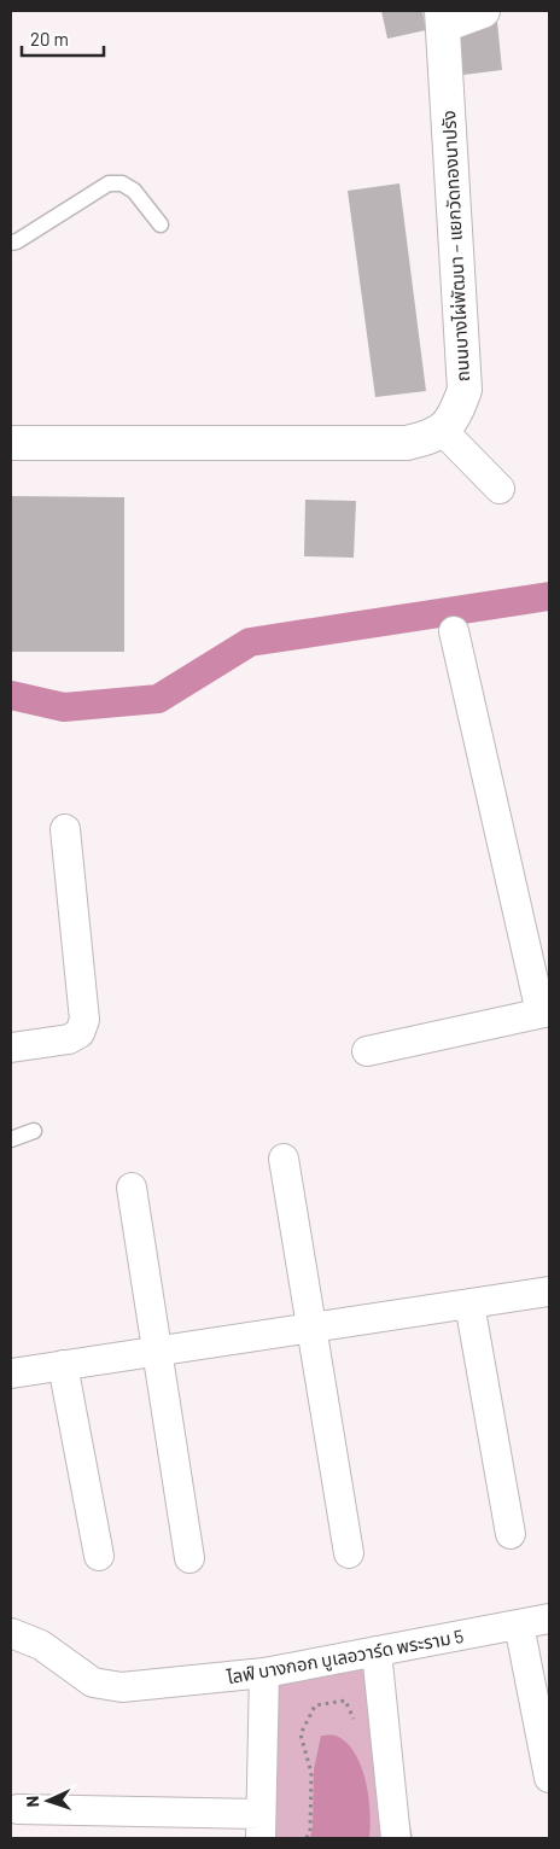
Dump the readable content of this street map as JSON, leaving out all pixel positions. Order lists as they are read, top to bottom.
{
  "streets": {
    "street": ["ถนนบางไผ่พัฒนา – แยกวัดทองนาปรัง", "ไลฟ์ บางกอก บูเลอวาร์ด พระราม 5"]
  },
  "scale_bar": "20 m",
  "north": "left"
}
